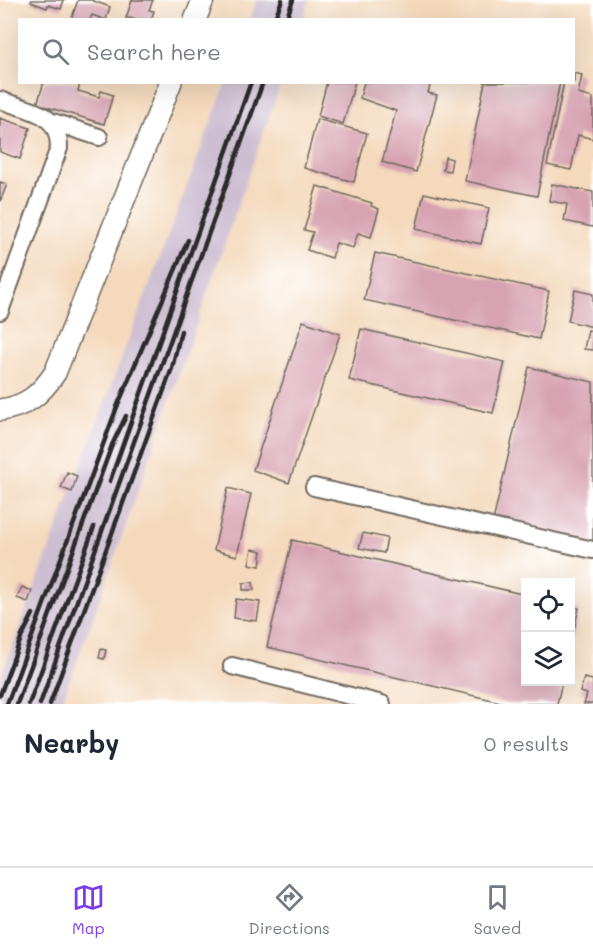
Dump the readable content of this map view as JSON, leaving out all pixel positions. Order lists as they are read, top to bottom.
{
  "page": {
    "search": "Search here",
    "heading": ["Nearby", "0 results"],
    "nav": ["Map", "Directions", "Saved"]
  }
}
